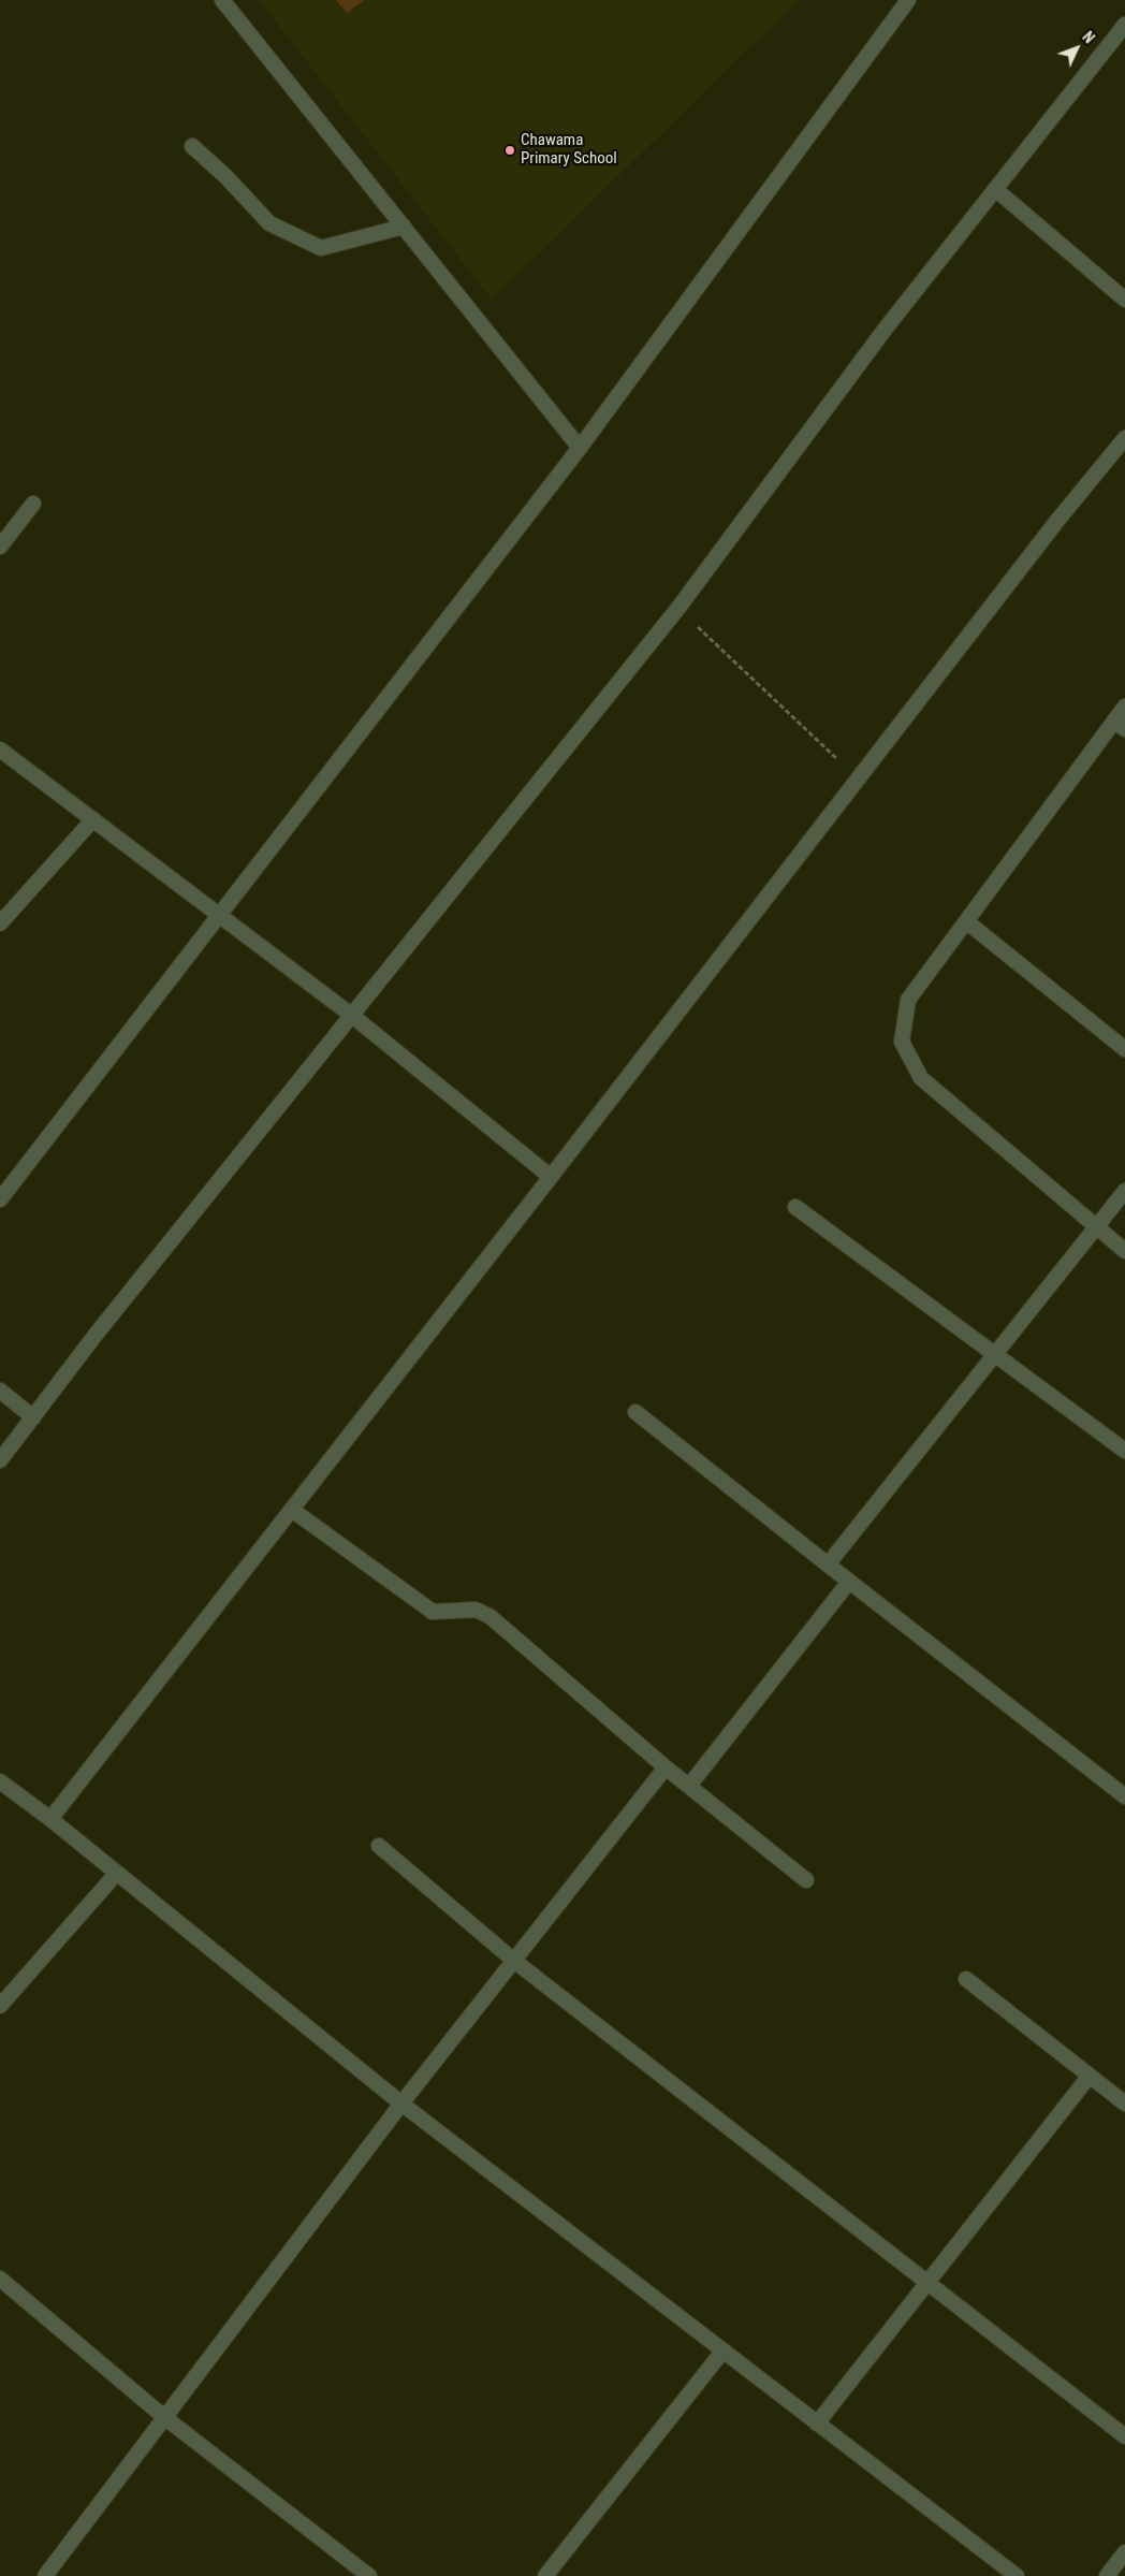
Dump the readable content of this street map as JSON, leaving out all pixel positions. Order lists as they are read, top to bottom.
{
  "places": ["Chawama Primary School"],
  "north": "top right"
}
